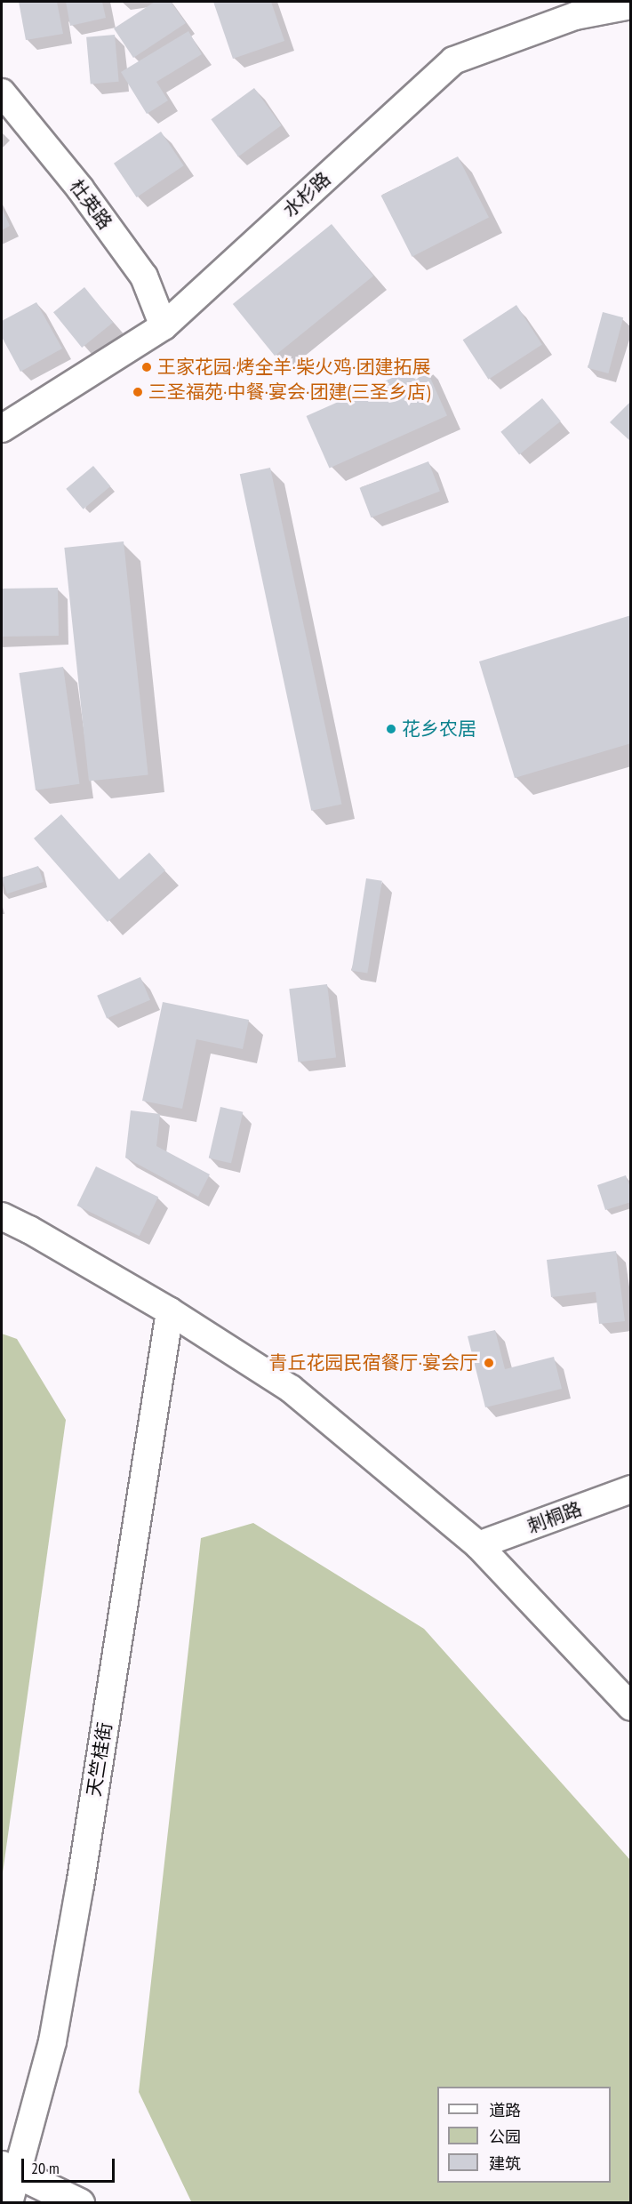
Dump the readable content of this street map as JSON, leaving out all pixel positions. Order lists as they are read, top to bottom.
{
  "streets": {
    "street": [
      "水杉路",
      "杜英路",
      "刺桐路",
      "天竺桂街"
    ]
  },
  "crossings": [
    ["水杉路", "杜英路"]
  ],
  "places": [
    "王家花园·烤全羊·柴火鸡·团建拓展",
    "三圣福苑·中餐·宴会·团建(三圣乡店)",
    "花乡农居",
    "青丘花园民宿餐厅·宴会厅"
  ],
  "legend": ["道路", "公园", "建筑"],
  "scale_bar": "20 m"
}
